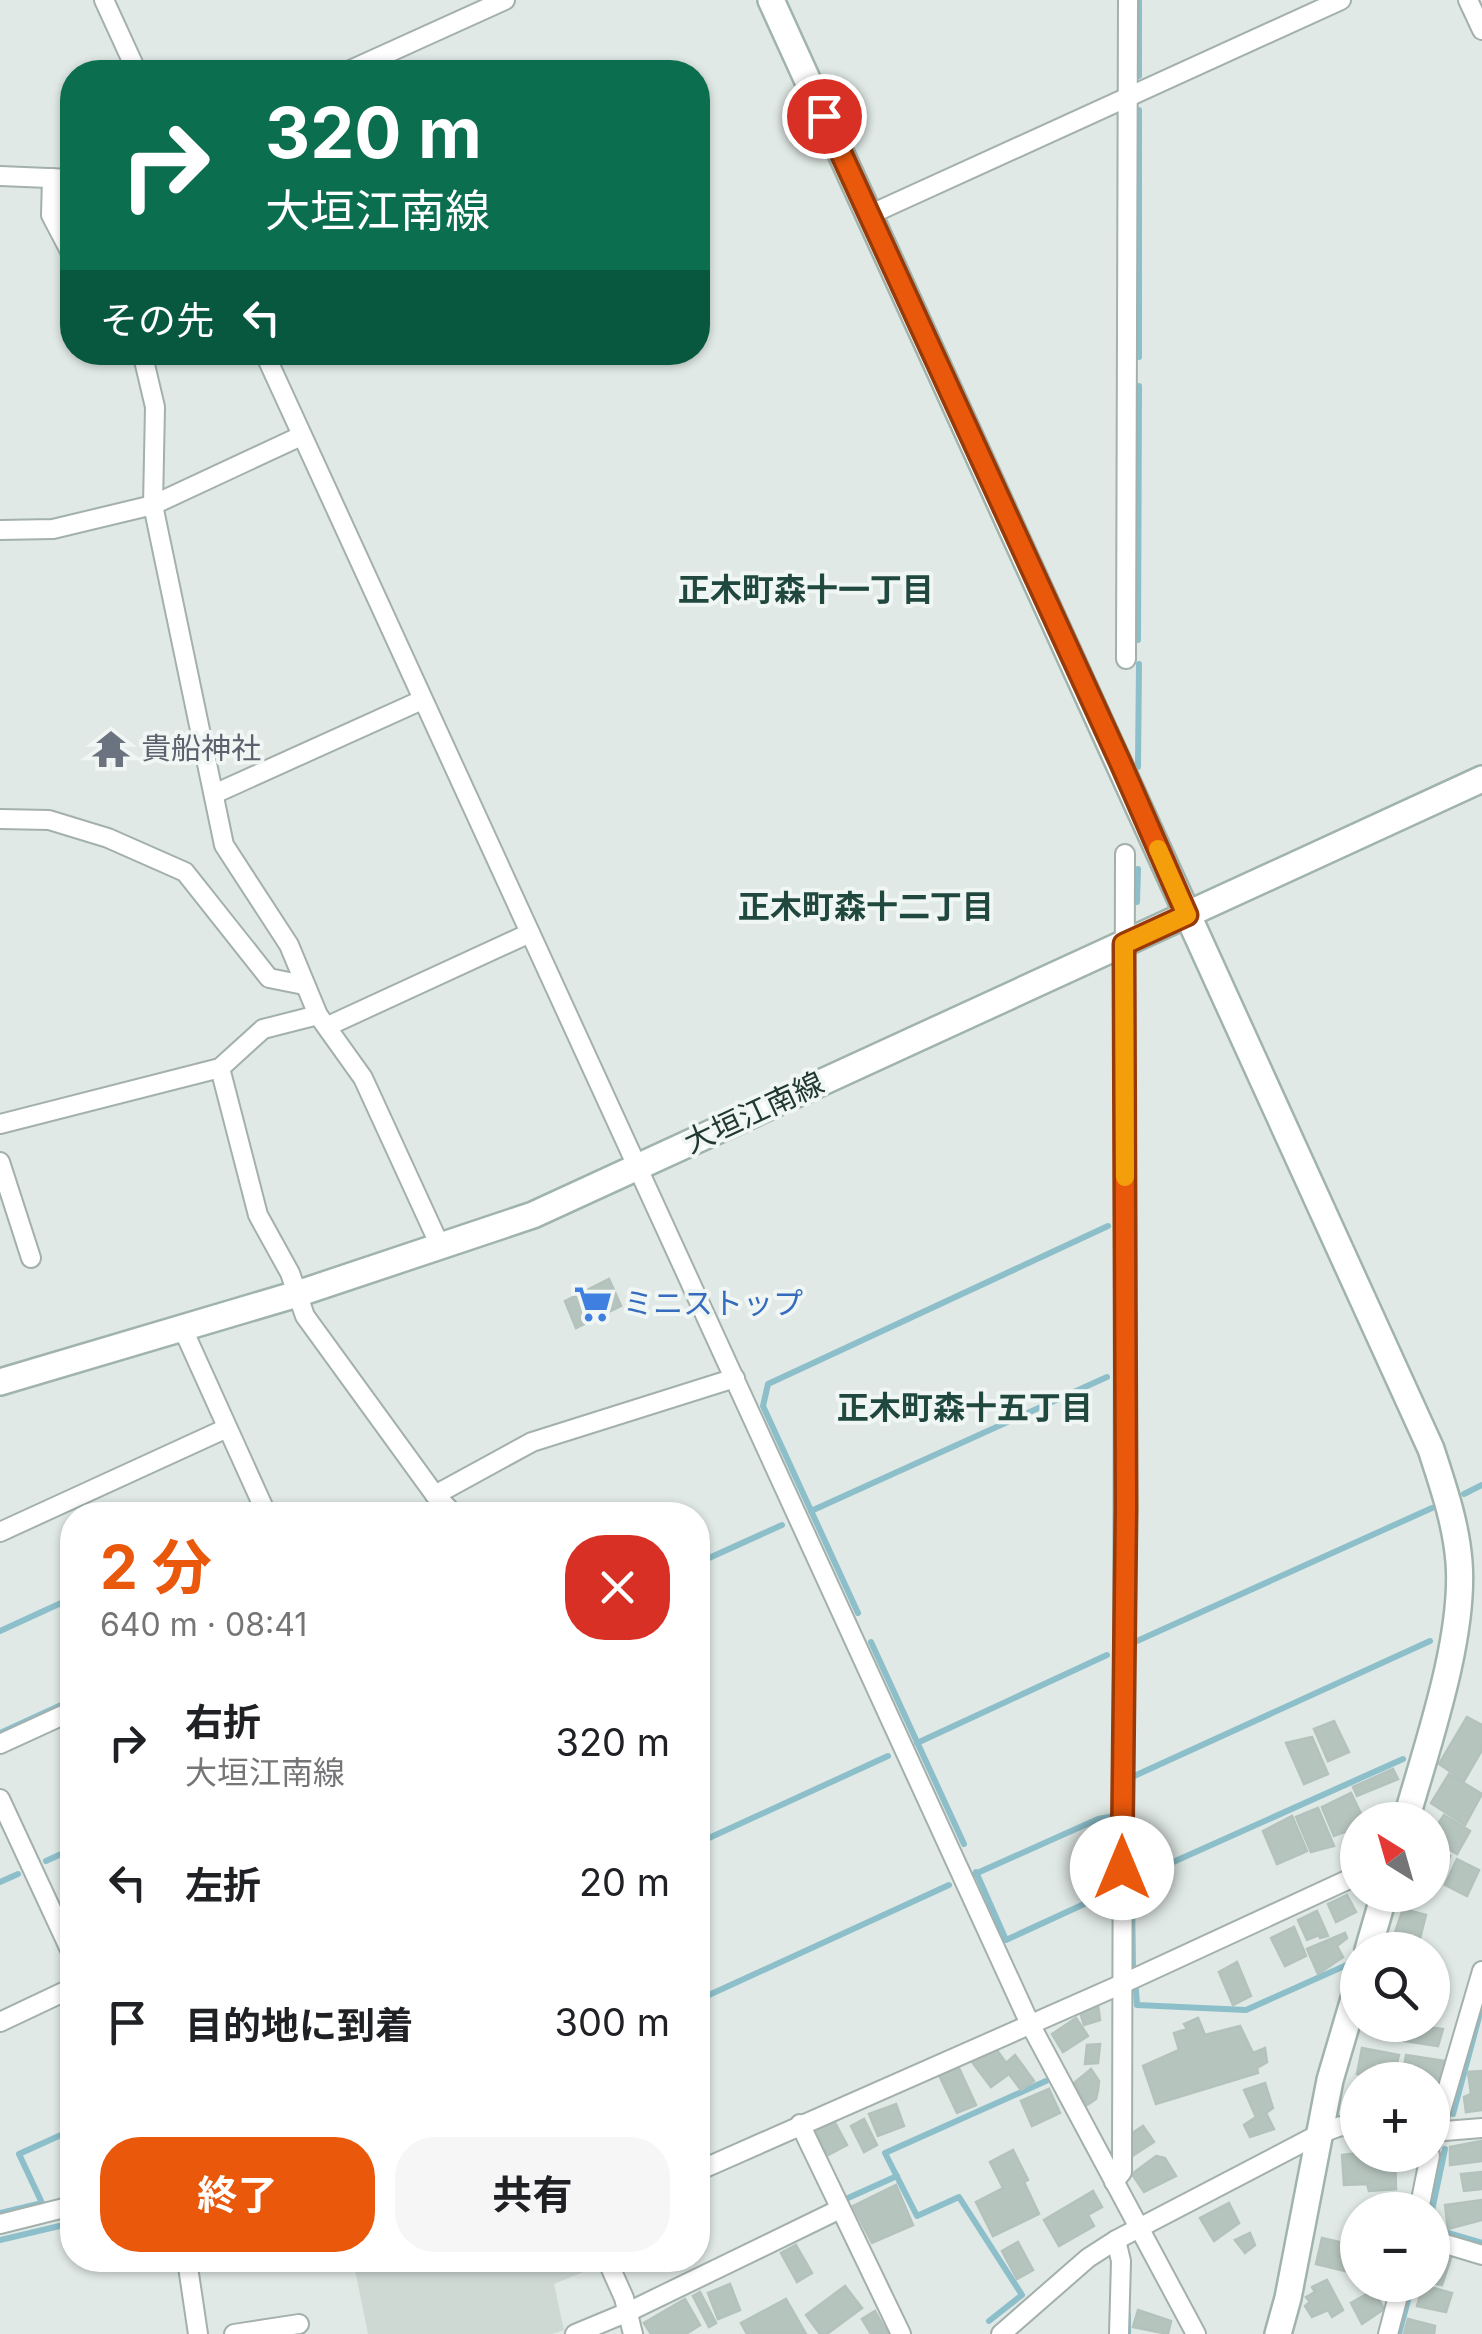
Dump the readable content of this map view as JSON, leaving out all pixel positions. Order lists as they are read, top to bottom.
{
  "streets": {
    "street": ["大垣江南線"]
  },
  "districts": ["正木町森十一丁目", "正木町森十二丁目", "正木町森十五丁目"],
  "places": {
    "temple": ["貴船神社"],
    "supermarket": ["ミニストップ"]
  },
  "north": "top left",
  "page": {
    "turn": ["320 m", "大垣江南線"],
    "then": "その先",
    "heading": ["2 分", "640 m · 08:41"],
    "list": [
      {
        "name": "右折",
        "note": "大垣江南線",
        "value": "320 m"
      },
      {
        "name": "左折",
        "value": "20 m"
      },
      {
        "name": "目的地に到着",
        "value": "300 m"
      }
    ],
    "map_buttons": ["+", "−"],
    "buttons": ["終了", "共有"]
  }
}
